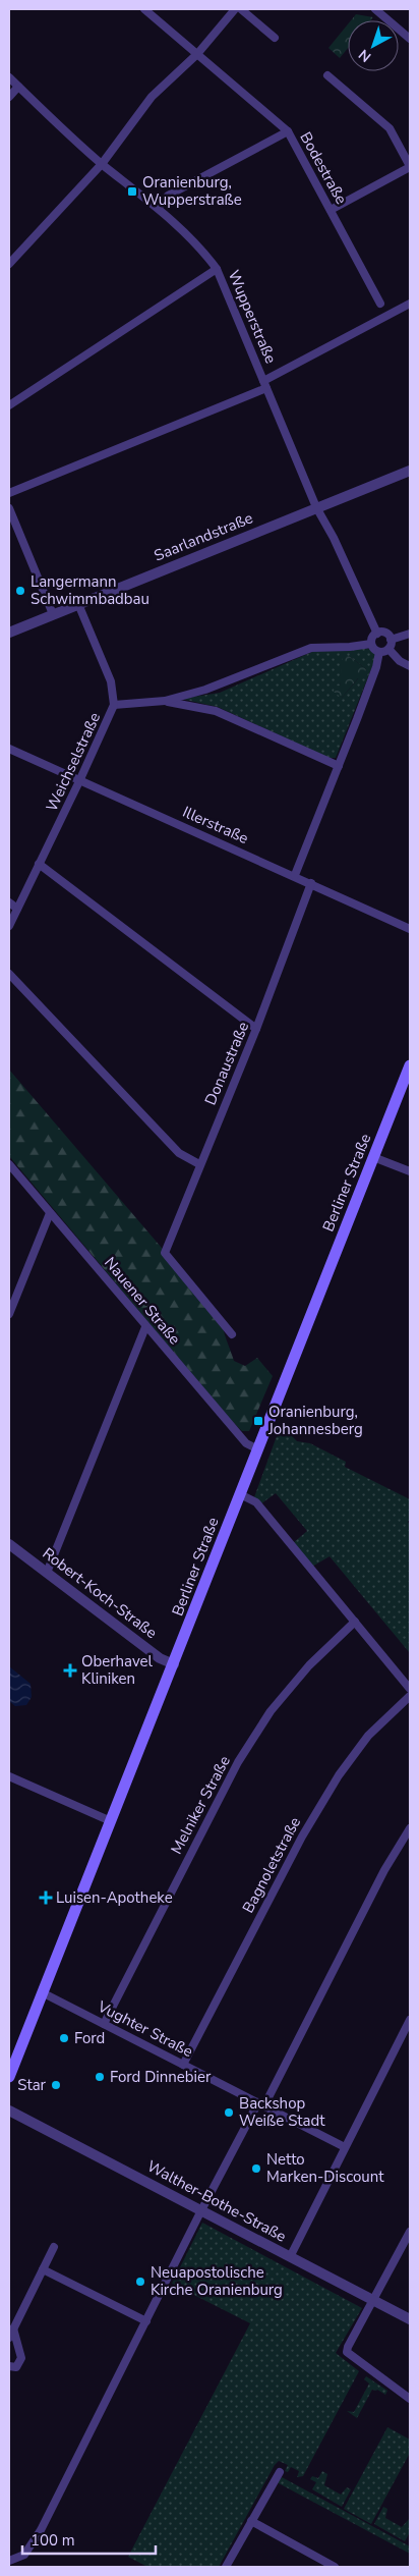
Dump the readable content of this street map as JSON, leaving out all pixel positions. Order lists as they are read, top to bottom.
{
  "streets": {
    "main road": ["Berliner Straße"],
    "street": [
      "Bodestraße",
      "Wupperstraße",
      "Saarlandstraße",
      "Weichselstraße",
      "Illerstraße",
      "Donaustraße",
      "Nauener Straße",
      "Robert-Koch-Straße",
      "Melniker Straße",
      "Bagnoletstraße",
      "Vughter Straße",
      "Walther-Bothe-Straße"
    ]
  },
  "crossings": [
    ["Wupperstraße", "Saarlandstraße"],
    ["Saarlandstraße", "Weichselstraße"],
    ["Weichselstraße", "Illerstraße"],
    ["Illerstraße", "Donaustraße"],
    ["Berliner Straße", "Nauener Straße"],
    ["Berliner Straße", "Robert-Koch-Straße"],
    ["Berliner Straße", "Vughter Straße"],
    ["Melniker Straße", "Vughter Straße"],
    ["Bagnoletstraße", "Vughter Straße"]
  ],
  "places": {
    "transit": ["Oranienburg, Wupperstraße", "Oranienburg, Johannesberg"],
    "other": [
      "Langermann Schwimmbadbau",
      "Ford",
      "Ford Dinnebier",
      "Star",
      "Backshop Weiße Stadt",
      "Netto Marken-Discount",
      "Neuapostolische Kirche Oranienburg"
    ],
    "health": ["Oberhavel Kliniken", "Luisen-Apotheke"]
  },
  "scale_bar": "100 m",
  "north": "bottom left"
}
